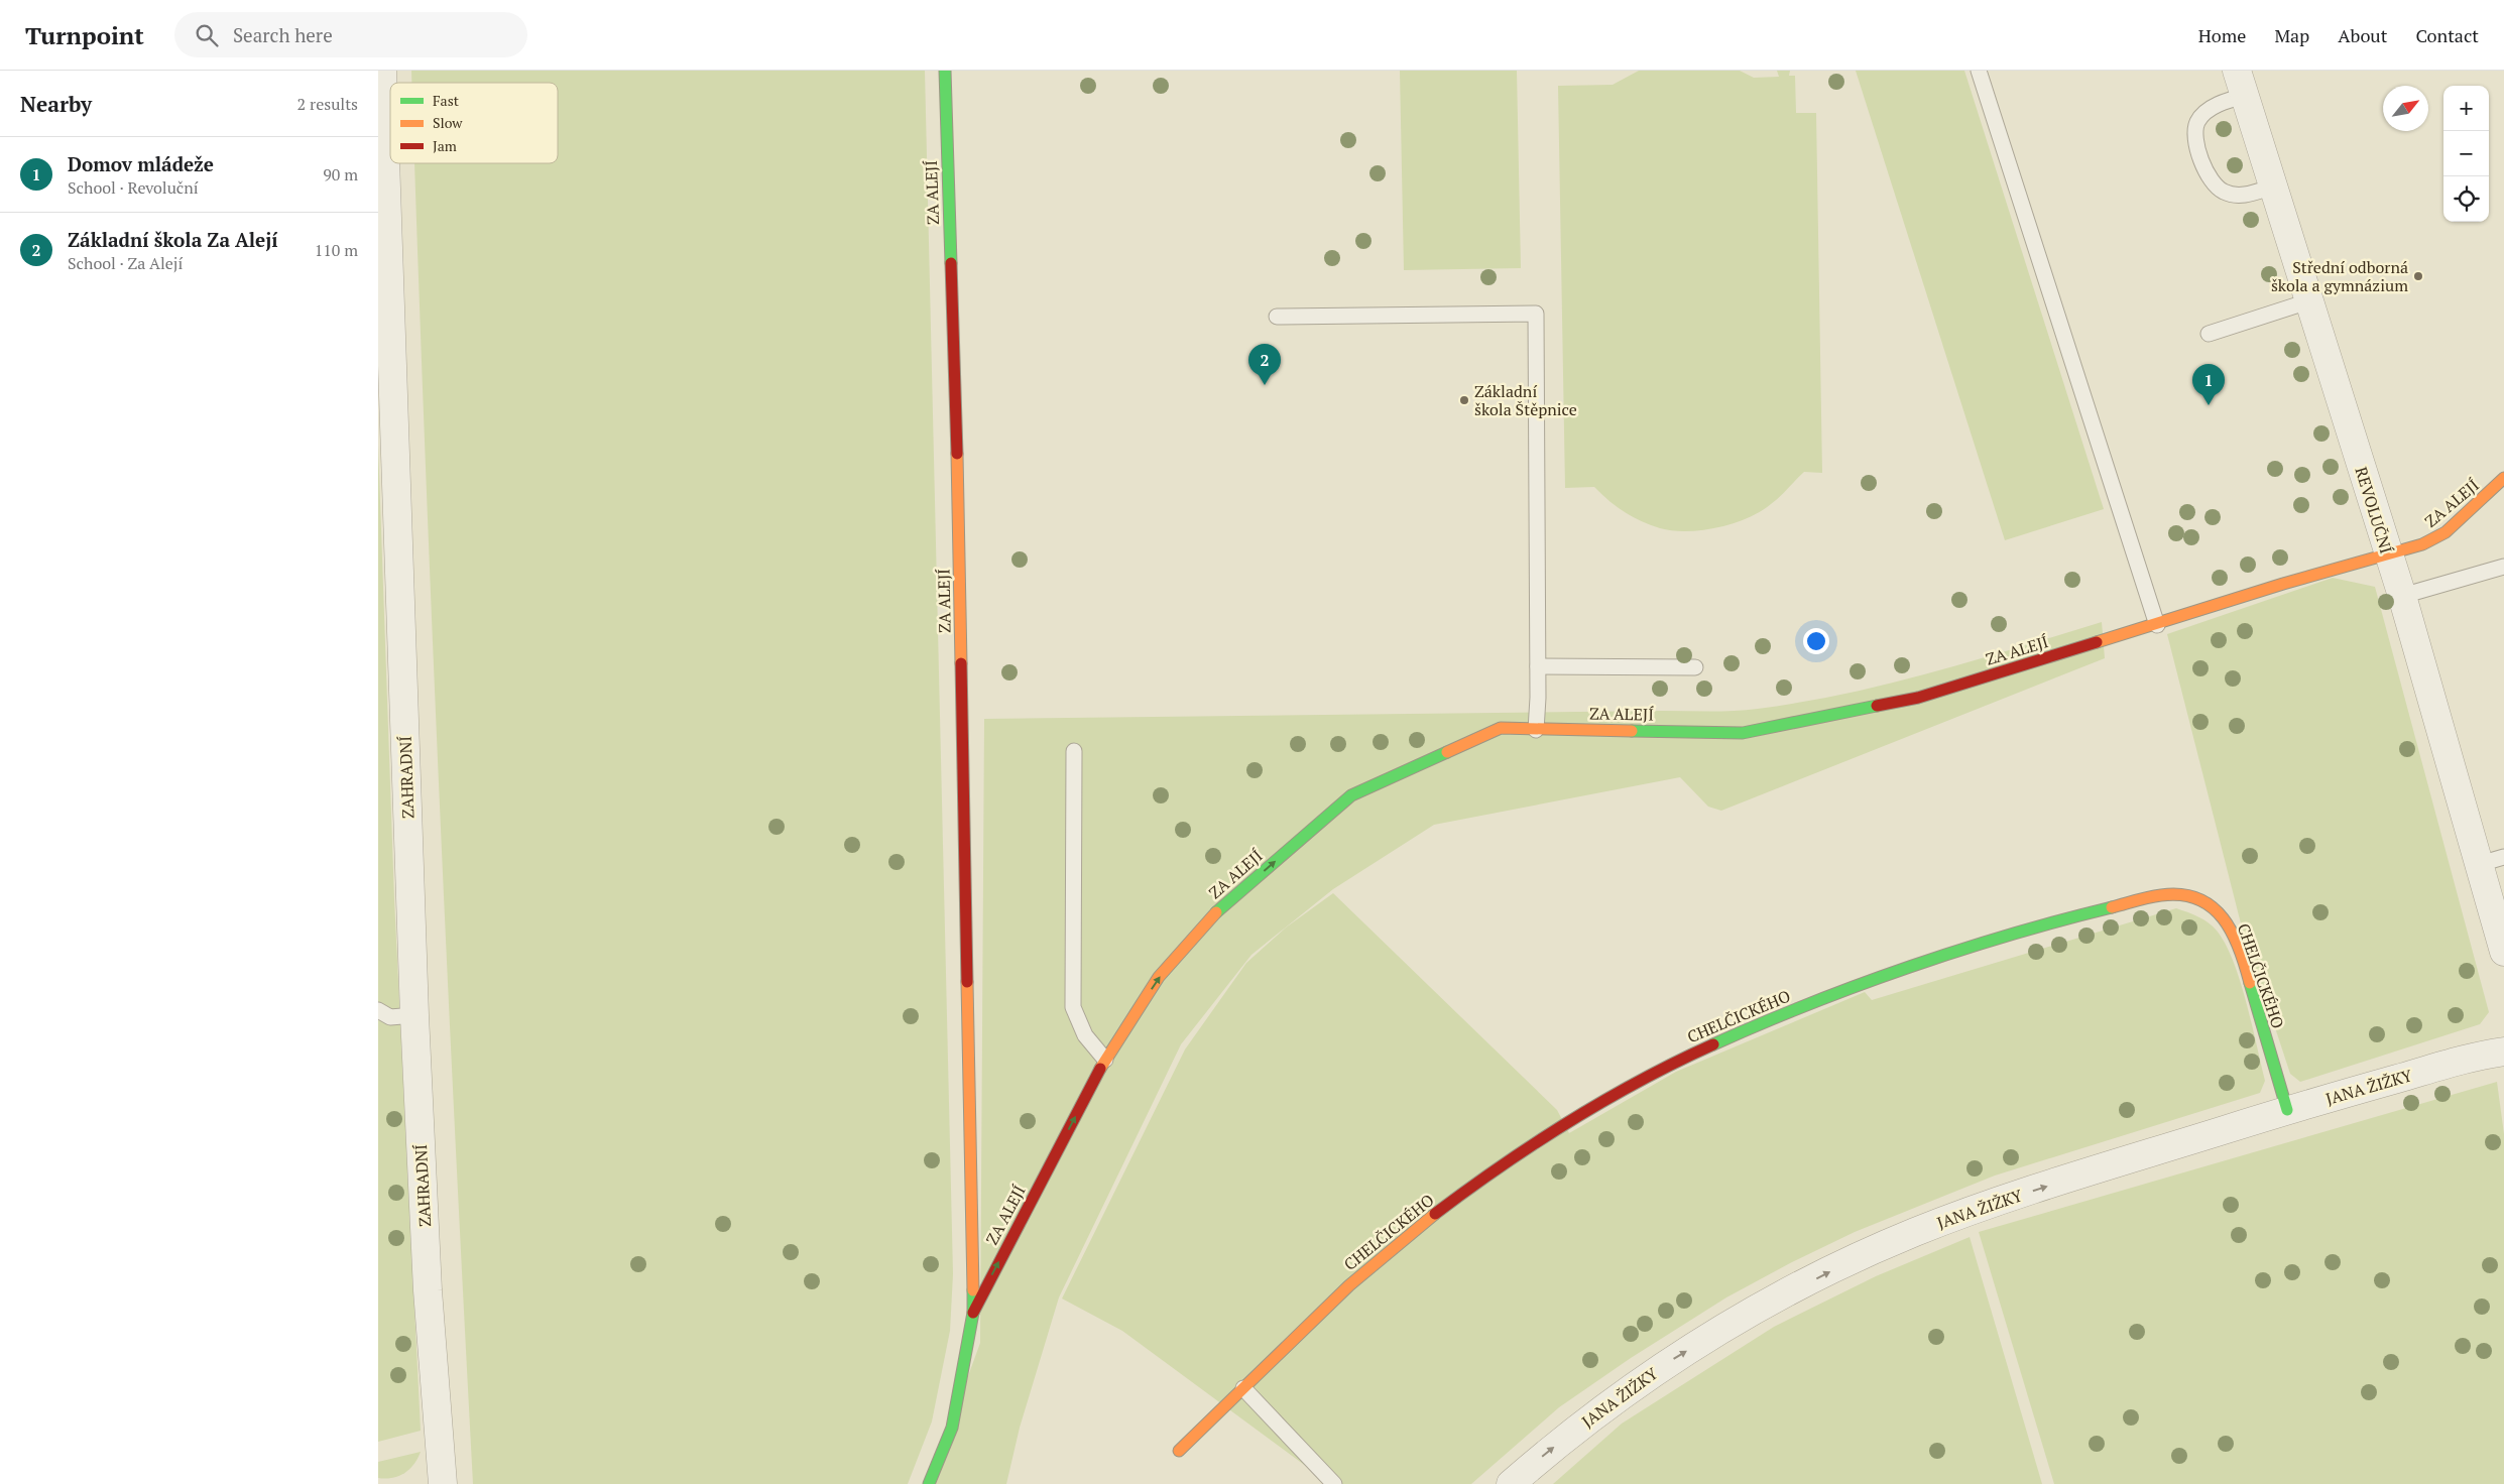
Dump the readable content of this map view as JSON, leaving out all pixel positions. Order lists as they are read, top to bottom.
{
  "streets": {
    "street": [
      "ZA ALEJÍ",
      "REVOLUČNÍ",
      "ZAHRADNÍ",
      "CHELČICKÉHO",
      "JANA ŽIŽKY"
    ]
  },
  "crossings": [
    ["ZA ALEJÍ", "REVOLUČNÍ"],
    ["CHELČICKÉHO", "JANA ŽIŽKY"]
  ],
  "one_way": ["JANA ŽIŽKY"],
  "places": ["Střední odborná škola a gymnázium", "Základní škola Štěpnice"],
  "legend": ["Fast", "Slow", "Jam"],
  "north": "top right",
  "page": {
    "header": "Turnpoint",
    "search": "Search here",
    "nav": [
      "Home",
      "Map",
      "About",
      "Contact"
    ],
    "heading": ["Nearby", "2 results"],
    "map_buttons": ["+", "−"],
    "list": [
      {
        "mark": "1",
        "name": "Domov mládeže",
        "note": "School · Revoluční",
        "value": "90 m"
      },
      {
        "mark": "2",
        "name": "Základní škola Za Alejí",
        "note": "School · Za Alejí",
        "value": "110 m"
      }
    ],
    "pins": ["2", "1"]
  }
}
